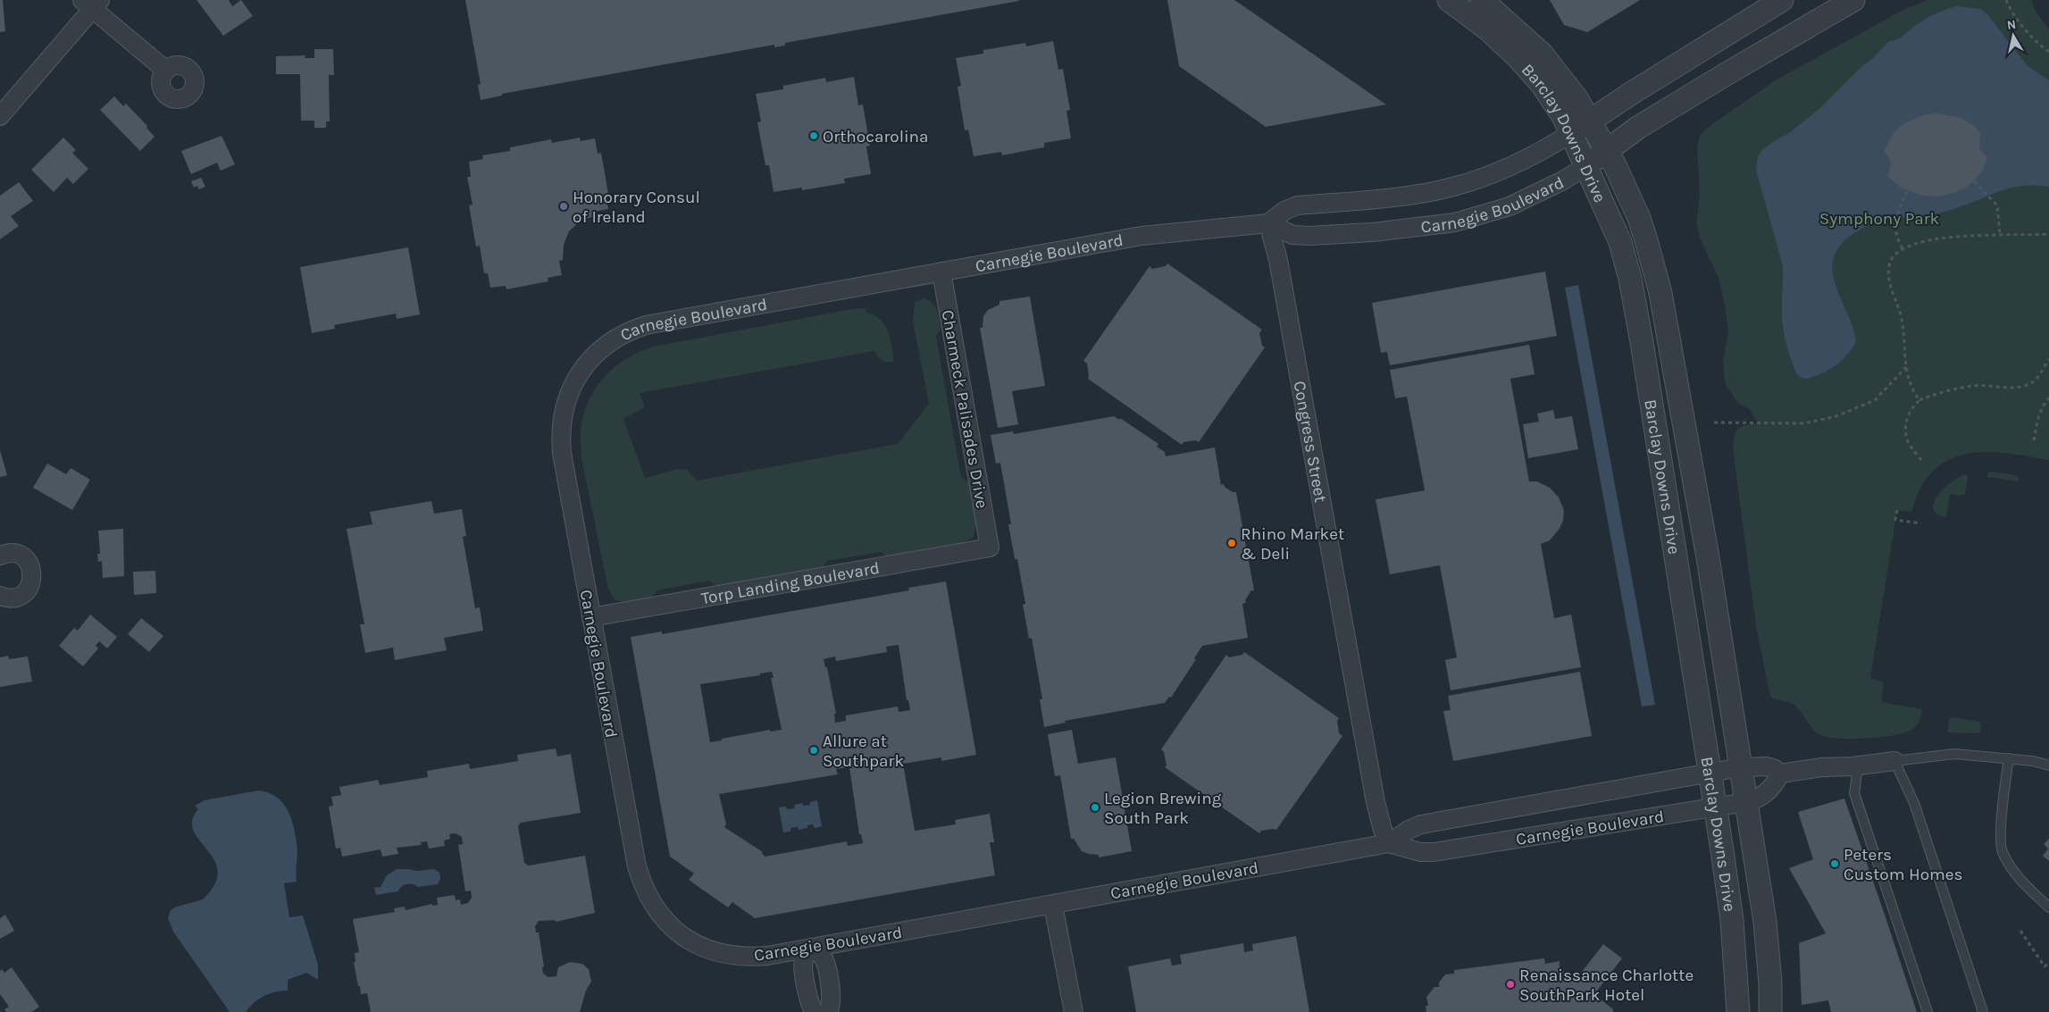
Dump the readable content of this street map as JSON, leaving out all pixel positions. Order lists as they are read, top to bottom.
{
  "streets": {
    "street": [
      "Barclay Downs Drive",
      "Carnegie Boulevard",
      "Charmeck Palisades Drive",
      "Congress Street",
      "Torp Landing Boulevard"
    ]
  },
  "crossings": [
    ["Barclay Downs Drive", "Carnegie Boulevard"],
    ["Carnegie Boulevard", "Charmeck Palisades Drive"],
    ["Carnegie Boulevard", "Congress Street"],
    ["Carnegie Boulevard", "Torp Landing Boulevard"],
    ["Charmeck Palisades Drive", "Torp Landing Boulevard"]
  ],
  "parks": ["Symphony Park"],
  "places": [
    "Orthocarolina",
    "Honorary Consul of Ireland",
    "Rhino Market & Deli",
    "Allure at Southpark",
    "Legion Brewing South Park",
    "Peters Custom Homes",
    "Renaissance Charlotte SouthPark Hotel"
  ],
  "north": "top"
}
